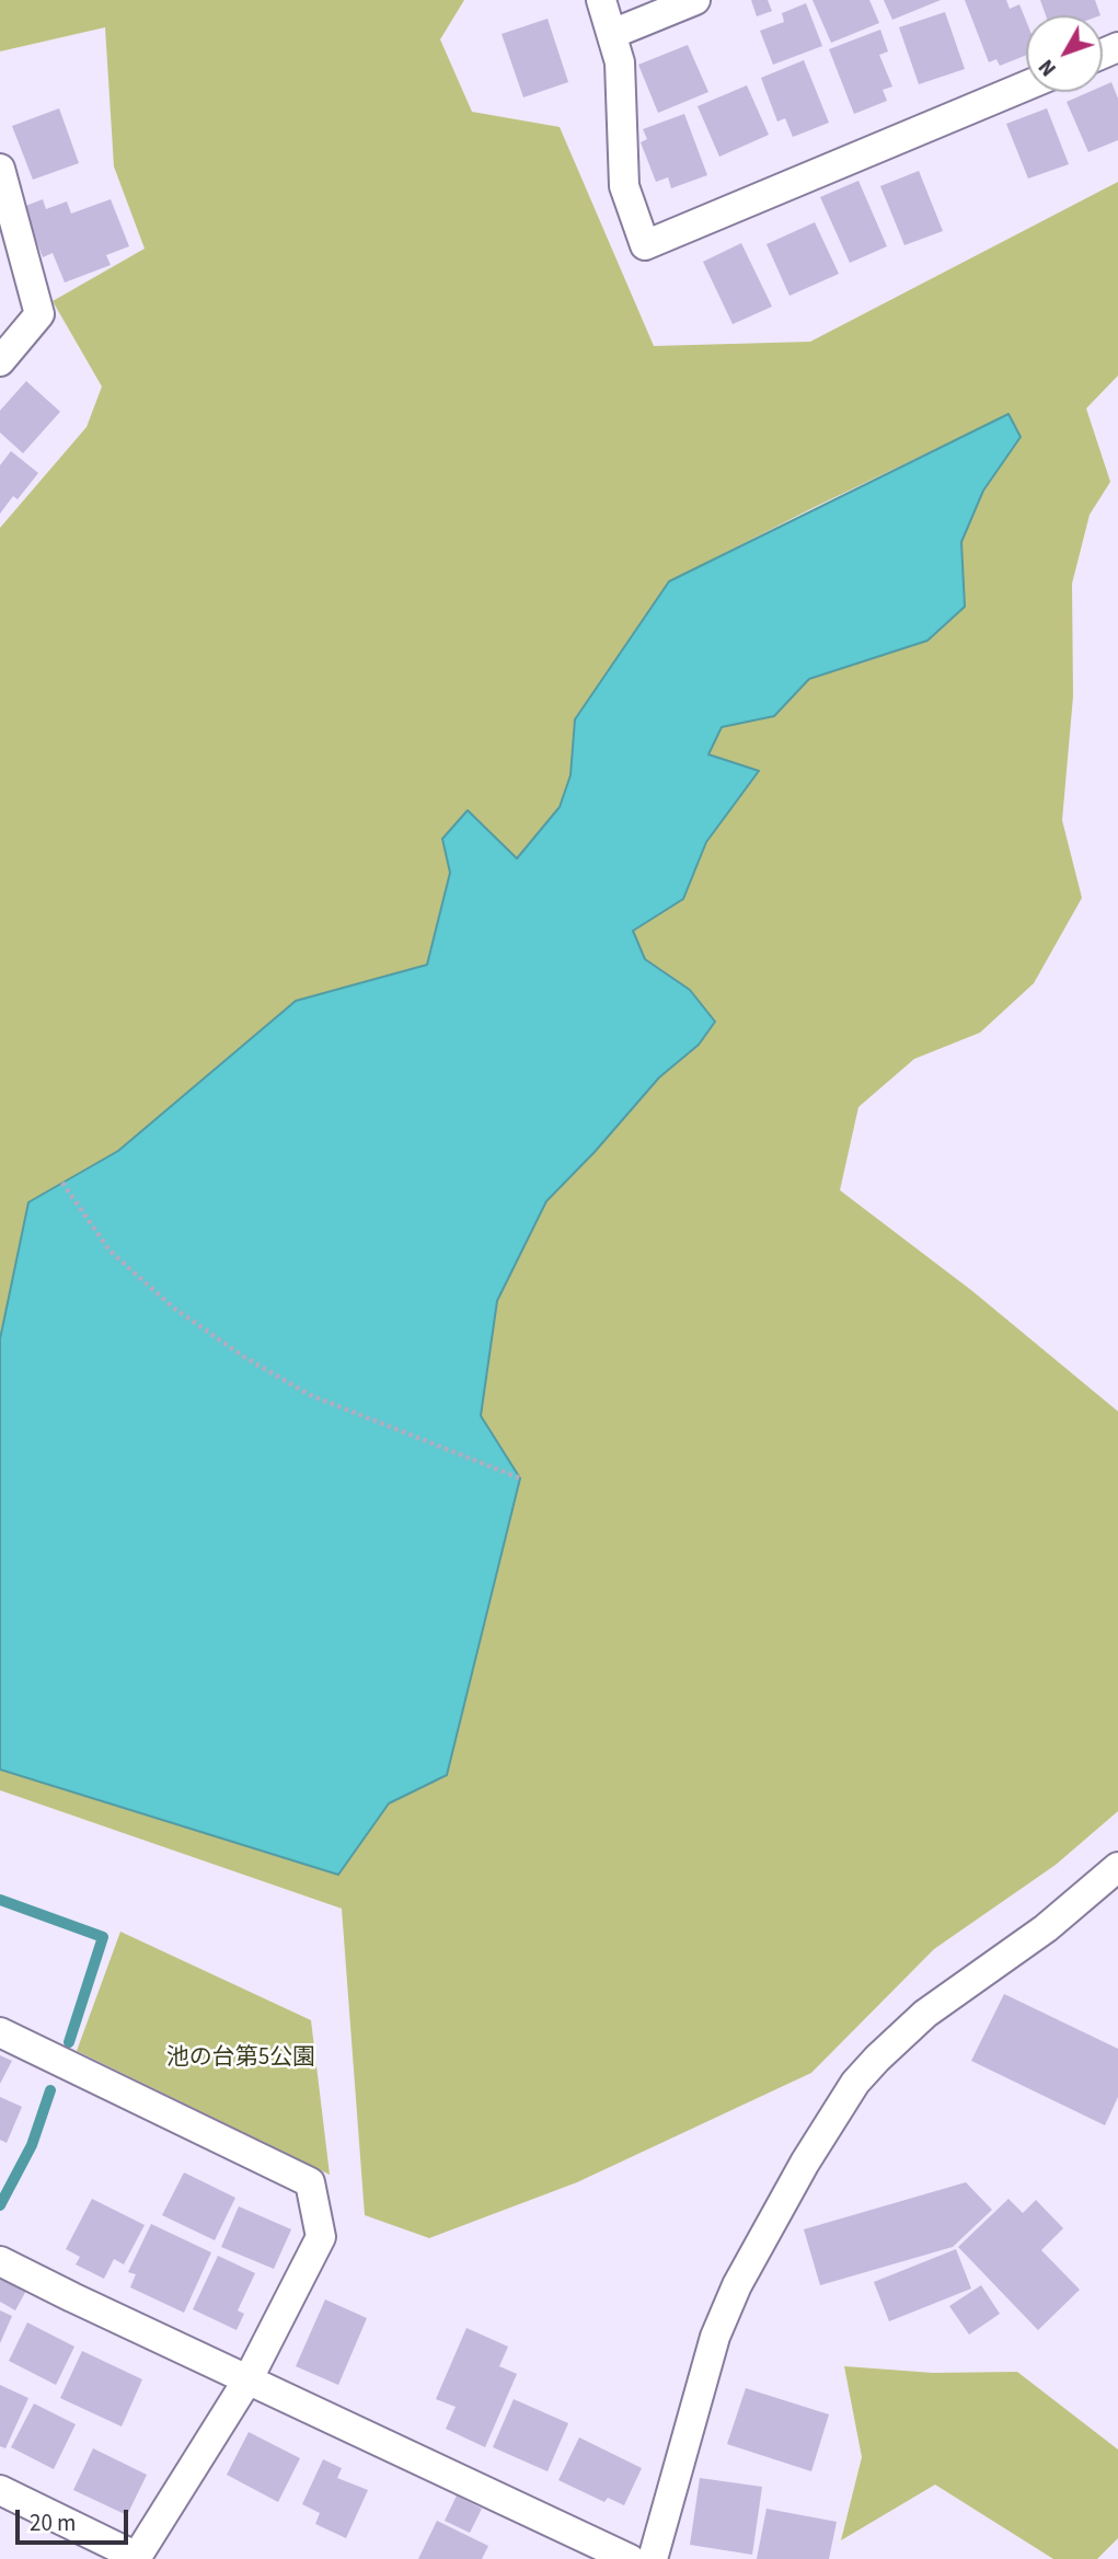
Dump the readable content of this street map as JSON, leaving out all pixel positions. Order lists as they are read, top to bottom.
{
  "parks": ["池の台第5公園"],
  "scale_bar": "20 m",
  "north": "bottom left"
}
